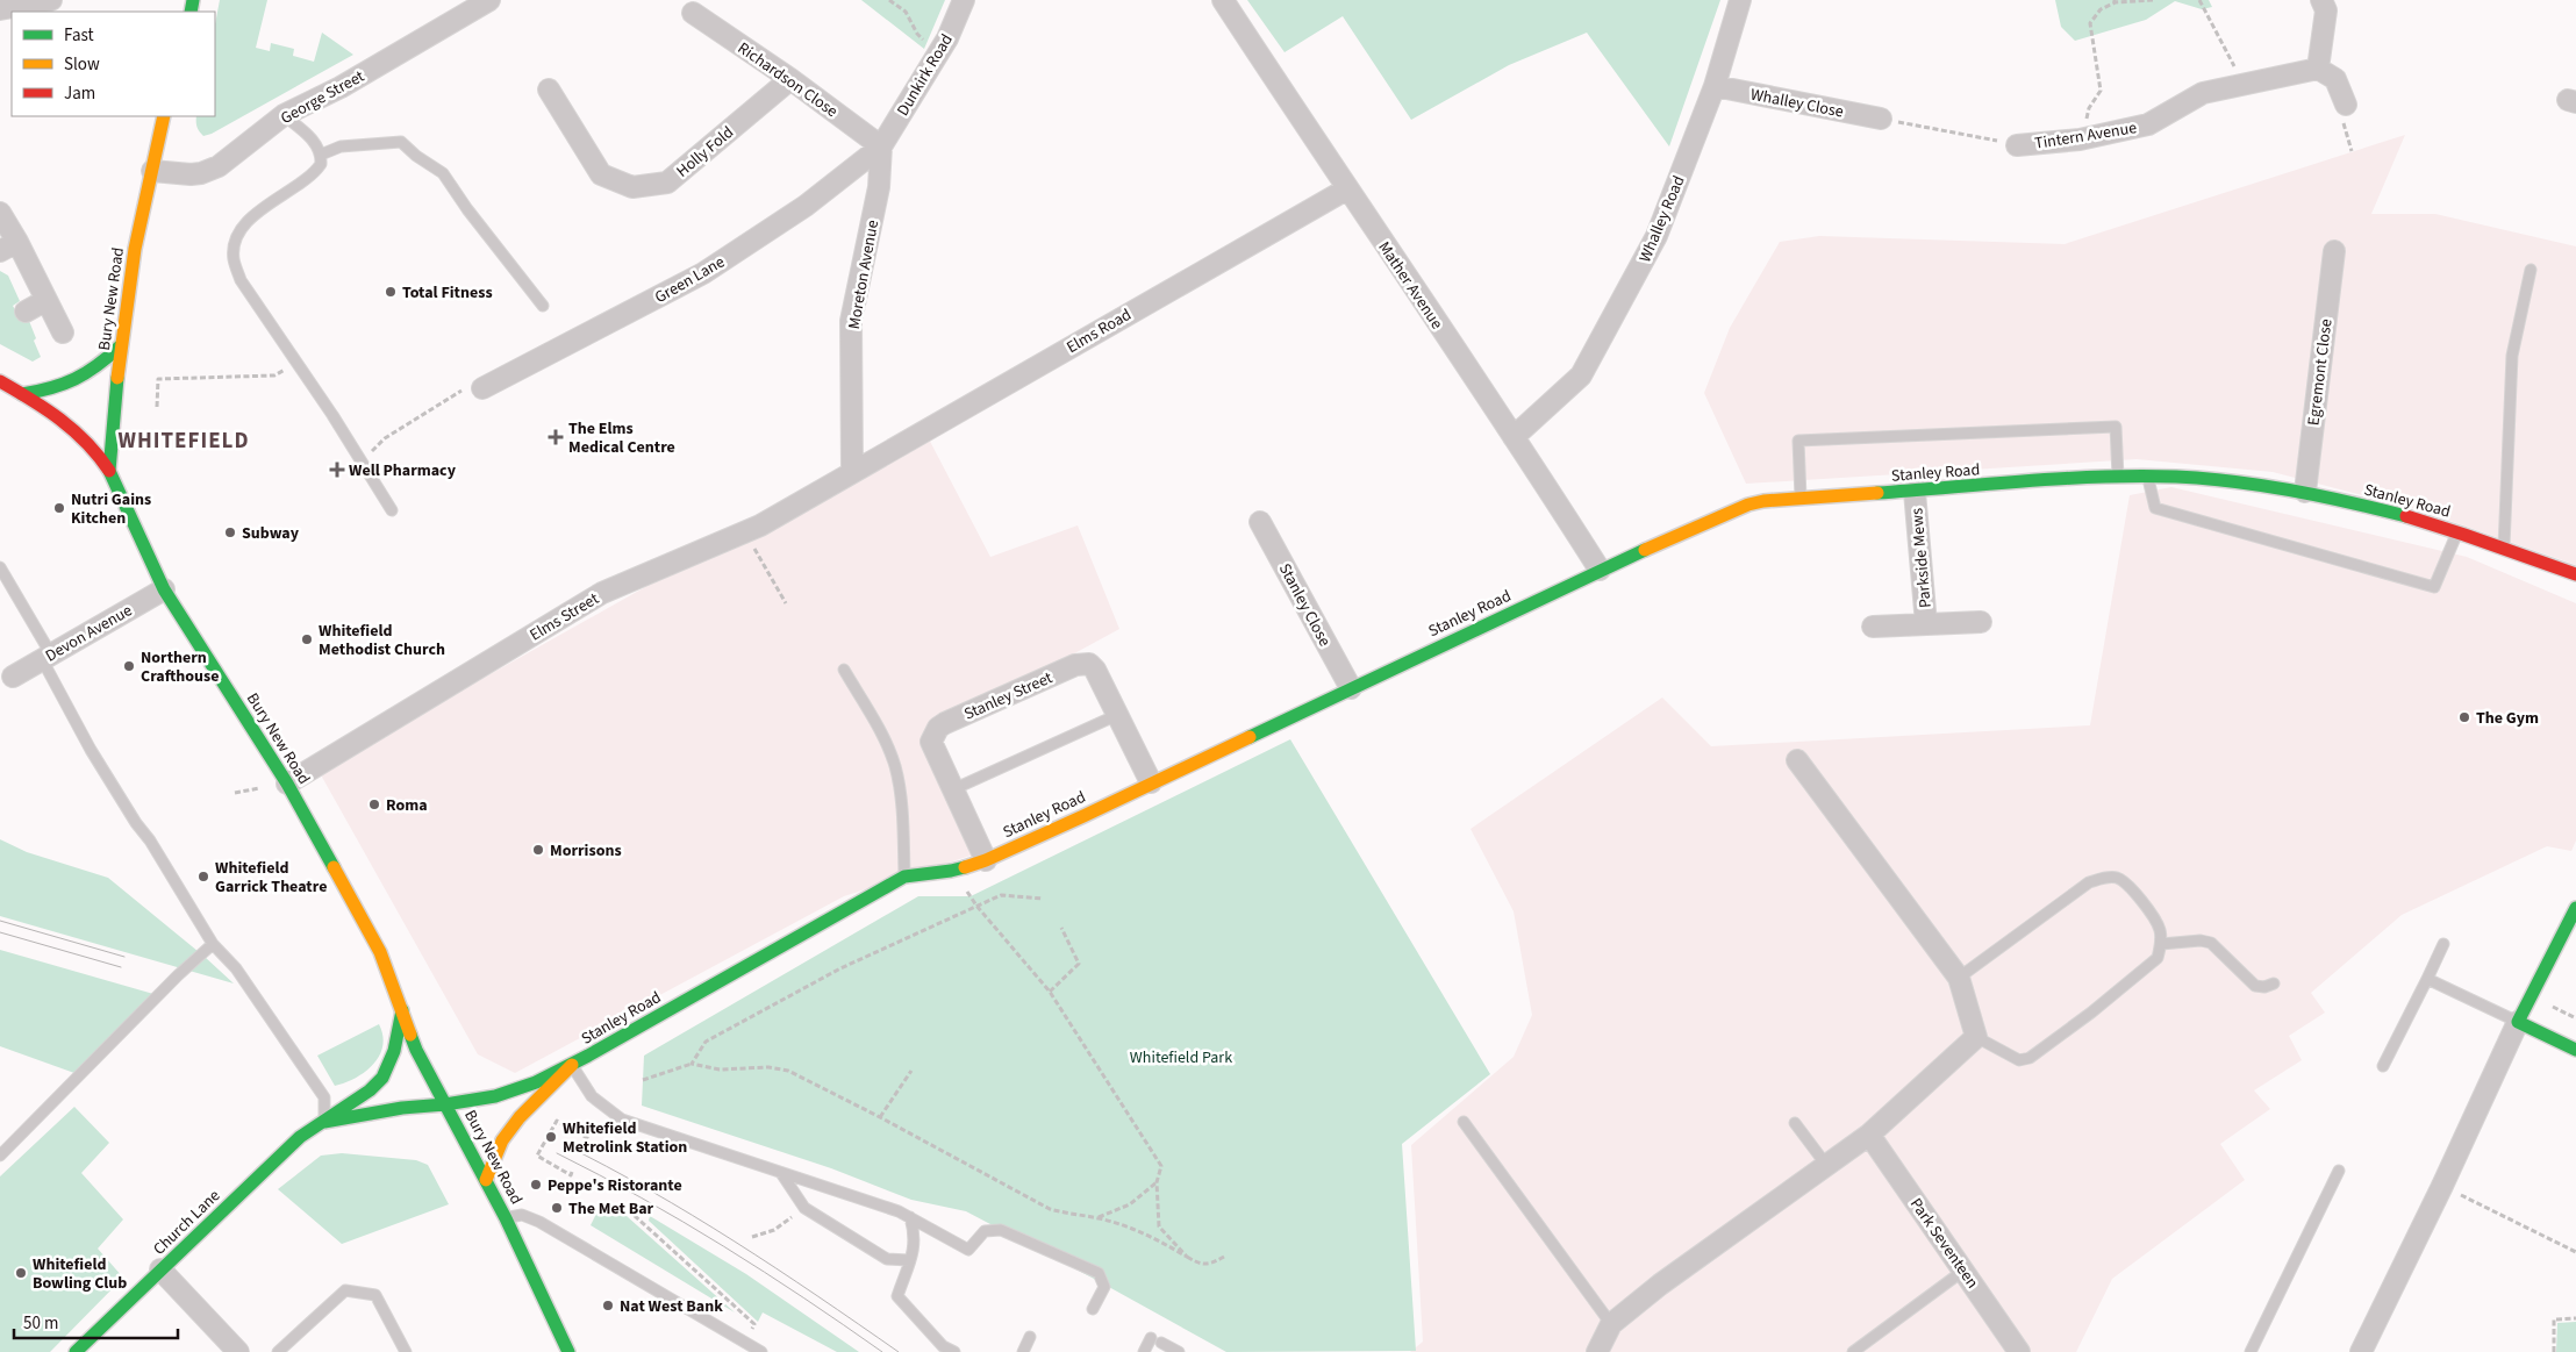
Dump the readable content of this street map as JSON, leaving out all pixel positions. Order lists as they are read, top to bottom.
{
  "streets": {
    "main road": ["Bury New Road", "Stanley Road", "Church Lane"],
    "street": [
      "Dunkirk Road",
      "Richardson Close",
      "George Street",
      "Whalley Close",
      "Tintern Avenue",
      "Holly Fold",
      "Whalley Road",
      "Moreton Avenue",
      "Green Lane",
      "Mather Avenue",
      "Elms Road",
      "Egremont Close",
      "Parkside Mews",
      "Stanley Close",
      "Elms Street",
      "Devon Avenue",
      "Stanley Street",
      "Park Seventeen"
    ]
  },
  "crossings": [
    ["Dunkirk Road", "Richardson Close"],
    ["Dunkirk Road", "Moreton Avenue"],
    ["Dunkirk Road", "Green Lane"],
    ["Richardson Close", "Holly Fold"],
    ["Richardson Close", "Moreton Avenue"],
    ["Richardson Close", "Green Lane"],
    ["George Street", "Bury New Road"],
    ["Whalley Close", "Whalley Road"],
    ["Whalley Road", "Mather Avenue"],
    ["Moreton Avenue", "Green Lane"],
    ["Moreton Avenue", "Elms Road"],
    ["Moreton Avenue", "Elms Street"],
    ["Mather Avenue", "Elms Road"],
    ["Mather Avenue", "Stanley Road"],
    ["Bury New Road", "Stanley Road"],
    ["Bury New Road", "Elms Street"],
    ["Bury New Road", "Devon Avenue"],
    ["Bury New Road", "Church Lane"],
    ["Elms Road", "Elms Street"],
    ["Egremont Close", "Stanley Road"],
    ["Stanley Road", "Parkside Mews"],
    ["Stanley Road", "Stanley Close"],
    ["Stanley Road", "Stanley Street"],
    ["Stanley Road", "Church Lane"]
  ],
  "districts": ["WHITEFIELD"],
  "parks": ["Whitefield Park"],
  "places": {
    "other": [
      "Total Fitness",
      "Nutri Gains Kitchen",
      "Subway",
      "Whitefield Methodist Church",
      "Northern Crafthouse",
      "The Gym",
      "Roma",
      "Morrisons",
      "Whitefield Garrick Theatre",
      "Whitefield Metrolink Station",
      "Peppe's Ristorante",
      "The Met Bar",
      "Whitefield Bowling Club",
      "Nat West Bank"
    ],
    "health": ["The Elms Medical Centre", "Well Pharmacy"]
  },
  "legend": ["Fast", "Slow", "Jam"],
  "scale_bar": "50 m"
}
